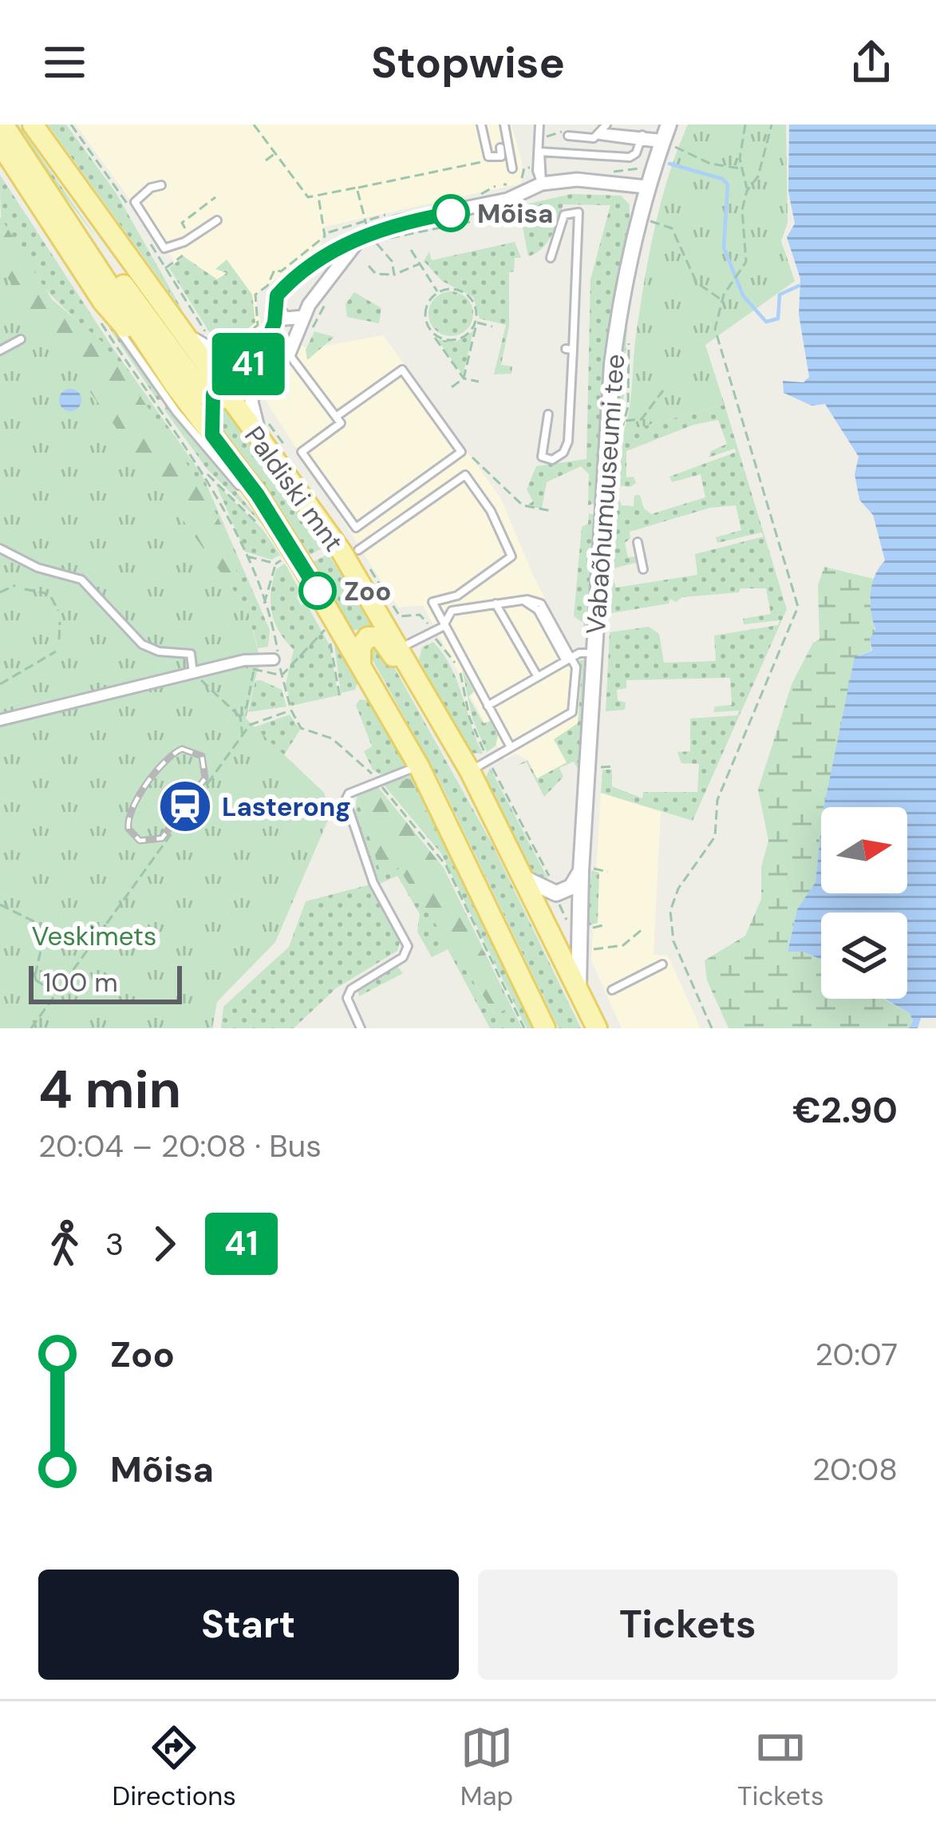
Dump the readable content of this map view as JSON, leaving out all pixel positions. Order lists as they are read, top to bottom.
{
  "streets": {
    "main road": ["Paldiski mnt"],
    "street": ["Vabaõhumuuseumi tee"]
  },
  "crossings": [
    ["Paldiski mnt", "Vabaõhumuuseumi tee"]
  ],
  "parks": ["Veskimets"],
  "places": {
    "other": ["Mõisa", "Zoo"],
    "station": ["Lasterong"]
  },
  "lines": ["bus line 41"],
  "scale_bar": "100 m",
  "north": "right",
  "page": {
    "header": "Stopwise",
    "on_map": "41",
    "scale": "100 m",
    "heading": ["4 min", "20:04 – 20:08 · Bus", "€2.90"],
    "legs": ["3", "41"],
    "list": [
      {
        "name": "Zoo",
        "value": "20:07"
      },
      {
        "name": "Mõisa",
        "value": "20:08"
      }
    ],
    "buttons": ["Start", "Tickets"],
    "tabs": ["Directions", "Map", "Tickets"]
  }
}
